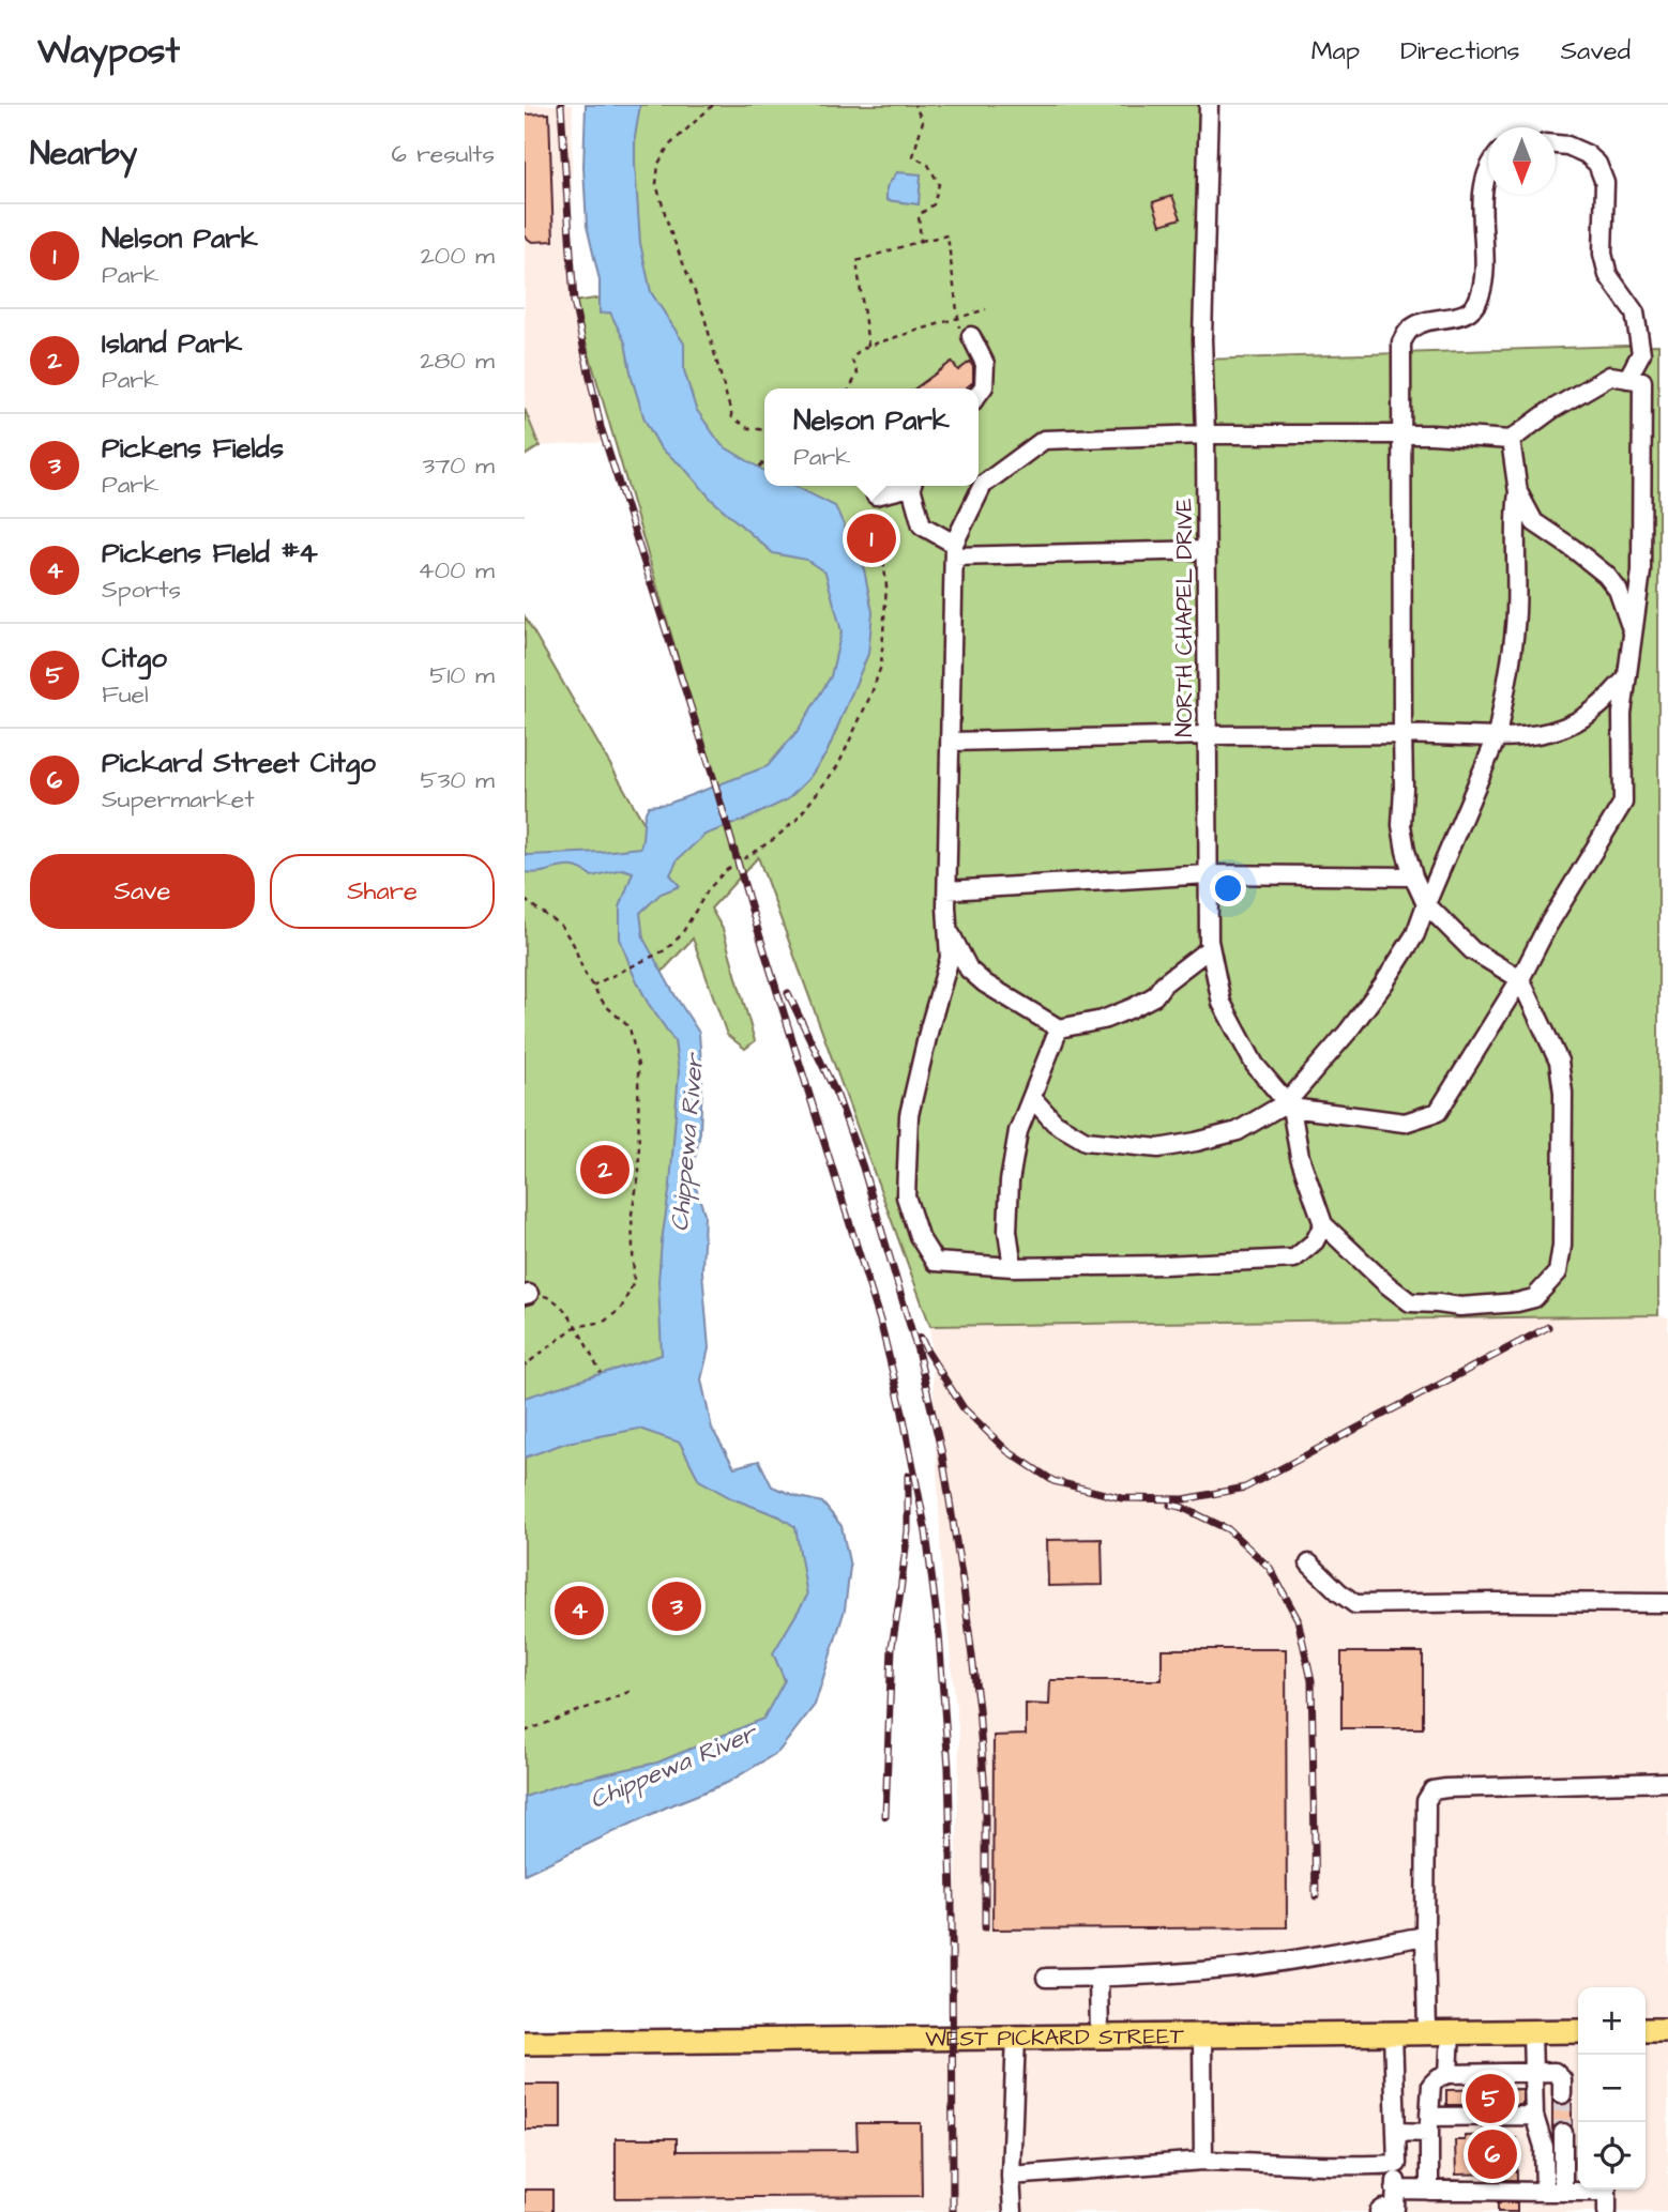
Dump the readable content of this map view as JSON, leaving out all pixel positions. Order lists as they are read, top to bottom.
{
  "streets": {
    "main road": ["WEST PICKARD STREET"],
    "lane": ["NORTH CHAPEL DRIVE"]
  },
  "water": ["Chippewa River"],
  "north": "bottom",
  "page": {
    "header": "Waypost",
    "nav": ["Map", "Directions", "Saved"],
    "heading": ["Nearby", "6 results"],
    "list": [
      {
        "mark": "1",
        "name": "Nelson Park",
        "note": "Park",
        "value": "200 m"
      },
      {
        "mark": "2",
        "name": "Island Park",
        "note": "Park",
        "value": "280 m"
      },
      {
        "mark": "3",
        "name": "Pickens Fields",
        "note": "Park",
        "value": "370 m"
      },
      {
        "mark": "4",
        "name": "Pickens FIeld #4",
        "note": "Sports",
        "value": "400 m"
      },
      {
        "mark": "5",
        "name": "Citgo",
        "note": "Fuel",
        "value": "510 m"
      },
      {
        "mark": "6",
        "name": "Pickard Street Citgo",
        "note": "Supermarket",
        "value": "530 m"
      }
    ],
    "popup": ["Nelson Park", "Park"],
    "pins": [
      "1",
      "2",
      "3",
      "4",
      "5",
      "6"
    ],
    "buttons": ["Save", "Share"],
    "map_buttons": ["+", "−"]
  }
}
